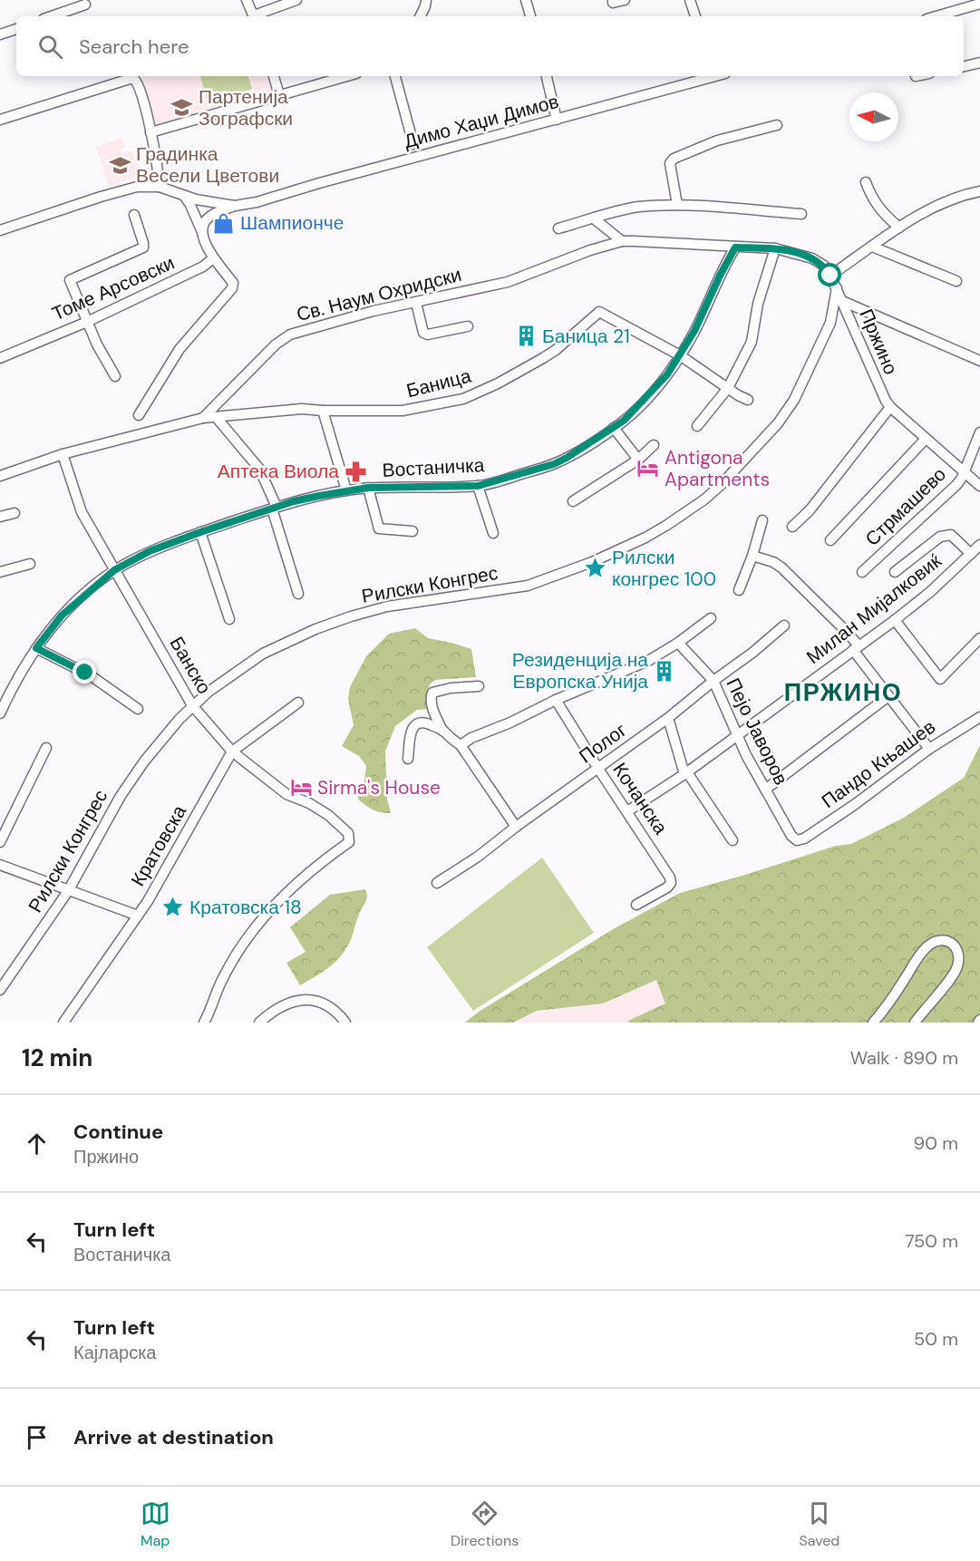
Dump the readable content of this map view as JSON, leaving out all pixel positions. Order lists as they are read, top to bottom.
{
  "streets": {
    "street": [
      "Димо Хаџи Димов",
      "Томе Арсовски",
      "Св. Наум Охридски",
      "Пржино",
      "Баница",
      "Востаничка",
      "Стрмашево",
      "Рилски Конгрес",
      "Милан Мијалковиќ",
      "Банско",
      "Пејо Јаворов",
      "Полог",
      "Пандо Књашев",
      "Кочанска",
      "Кратовска"
    ]
  },
  "crossings": [
    ["Св. Наум Охридски", "Пржино"],
    ["Св. Наум Охридски", "Баница"],
    ["Св. Наум Охридски", "Востаничка"],
    ["Пржино", "Востаничка"],
    ["Пржино", "Стрмашево"],
    ["Пржино", "Рилски Конгрес"],
    ["Баница", "Востаничка"],
    ["Востаничка", "Банско"],
    ["Рилски Конгрес", "Банско"],
    ["Милан Мијалковиќ", "Пејо Јаворов"],
    ["Милан Мијалковиќ", "Кочанска"],
    ["Банско", "Кратовска"],
    ["Пејо Јаворов", "Полог"],
    ["Пејо Јаворов", "Пандо Књашев"],
    ["Полог", "Кочанска"]
  ],
  "districts": ["ПРЖИНО"],
  "places": {
    "school or university": ["Партенија Зографски", "Градинка Весели Цветови"],
    "shop": ["Шампионче"],
    "building": ["Баница 21", "Резиденција на Европска Унија"],
    "hotel": ["Antigona Apartments", "Sirma's House"],
    "pharmacy": ["Аптека Виола"],
    "place": ["Рилски конгрес 100", "Кратовска 18"]
  },
  "north": "left",
  "page": {
    "search": "Search here",
    "heading": ["12 min", "Walk · 890 m"],
    "list": [
      ["Continue", "Пржино", "90 m"],
      ["Turn left", "Востаничка", "750 m"],
      ["Turn left", "Кајларска", "50 m"],
      "Arrive at destination"
    ],
    "nav": ["Map", "Directions", "Saved"]
  }
}
